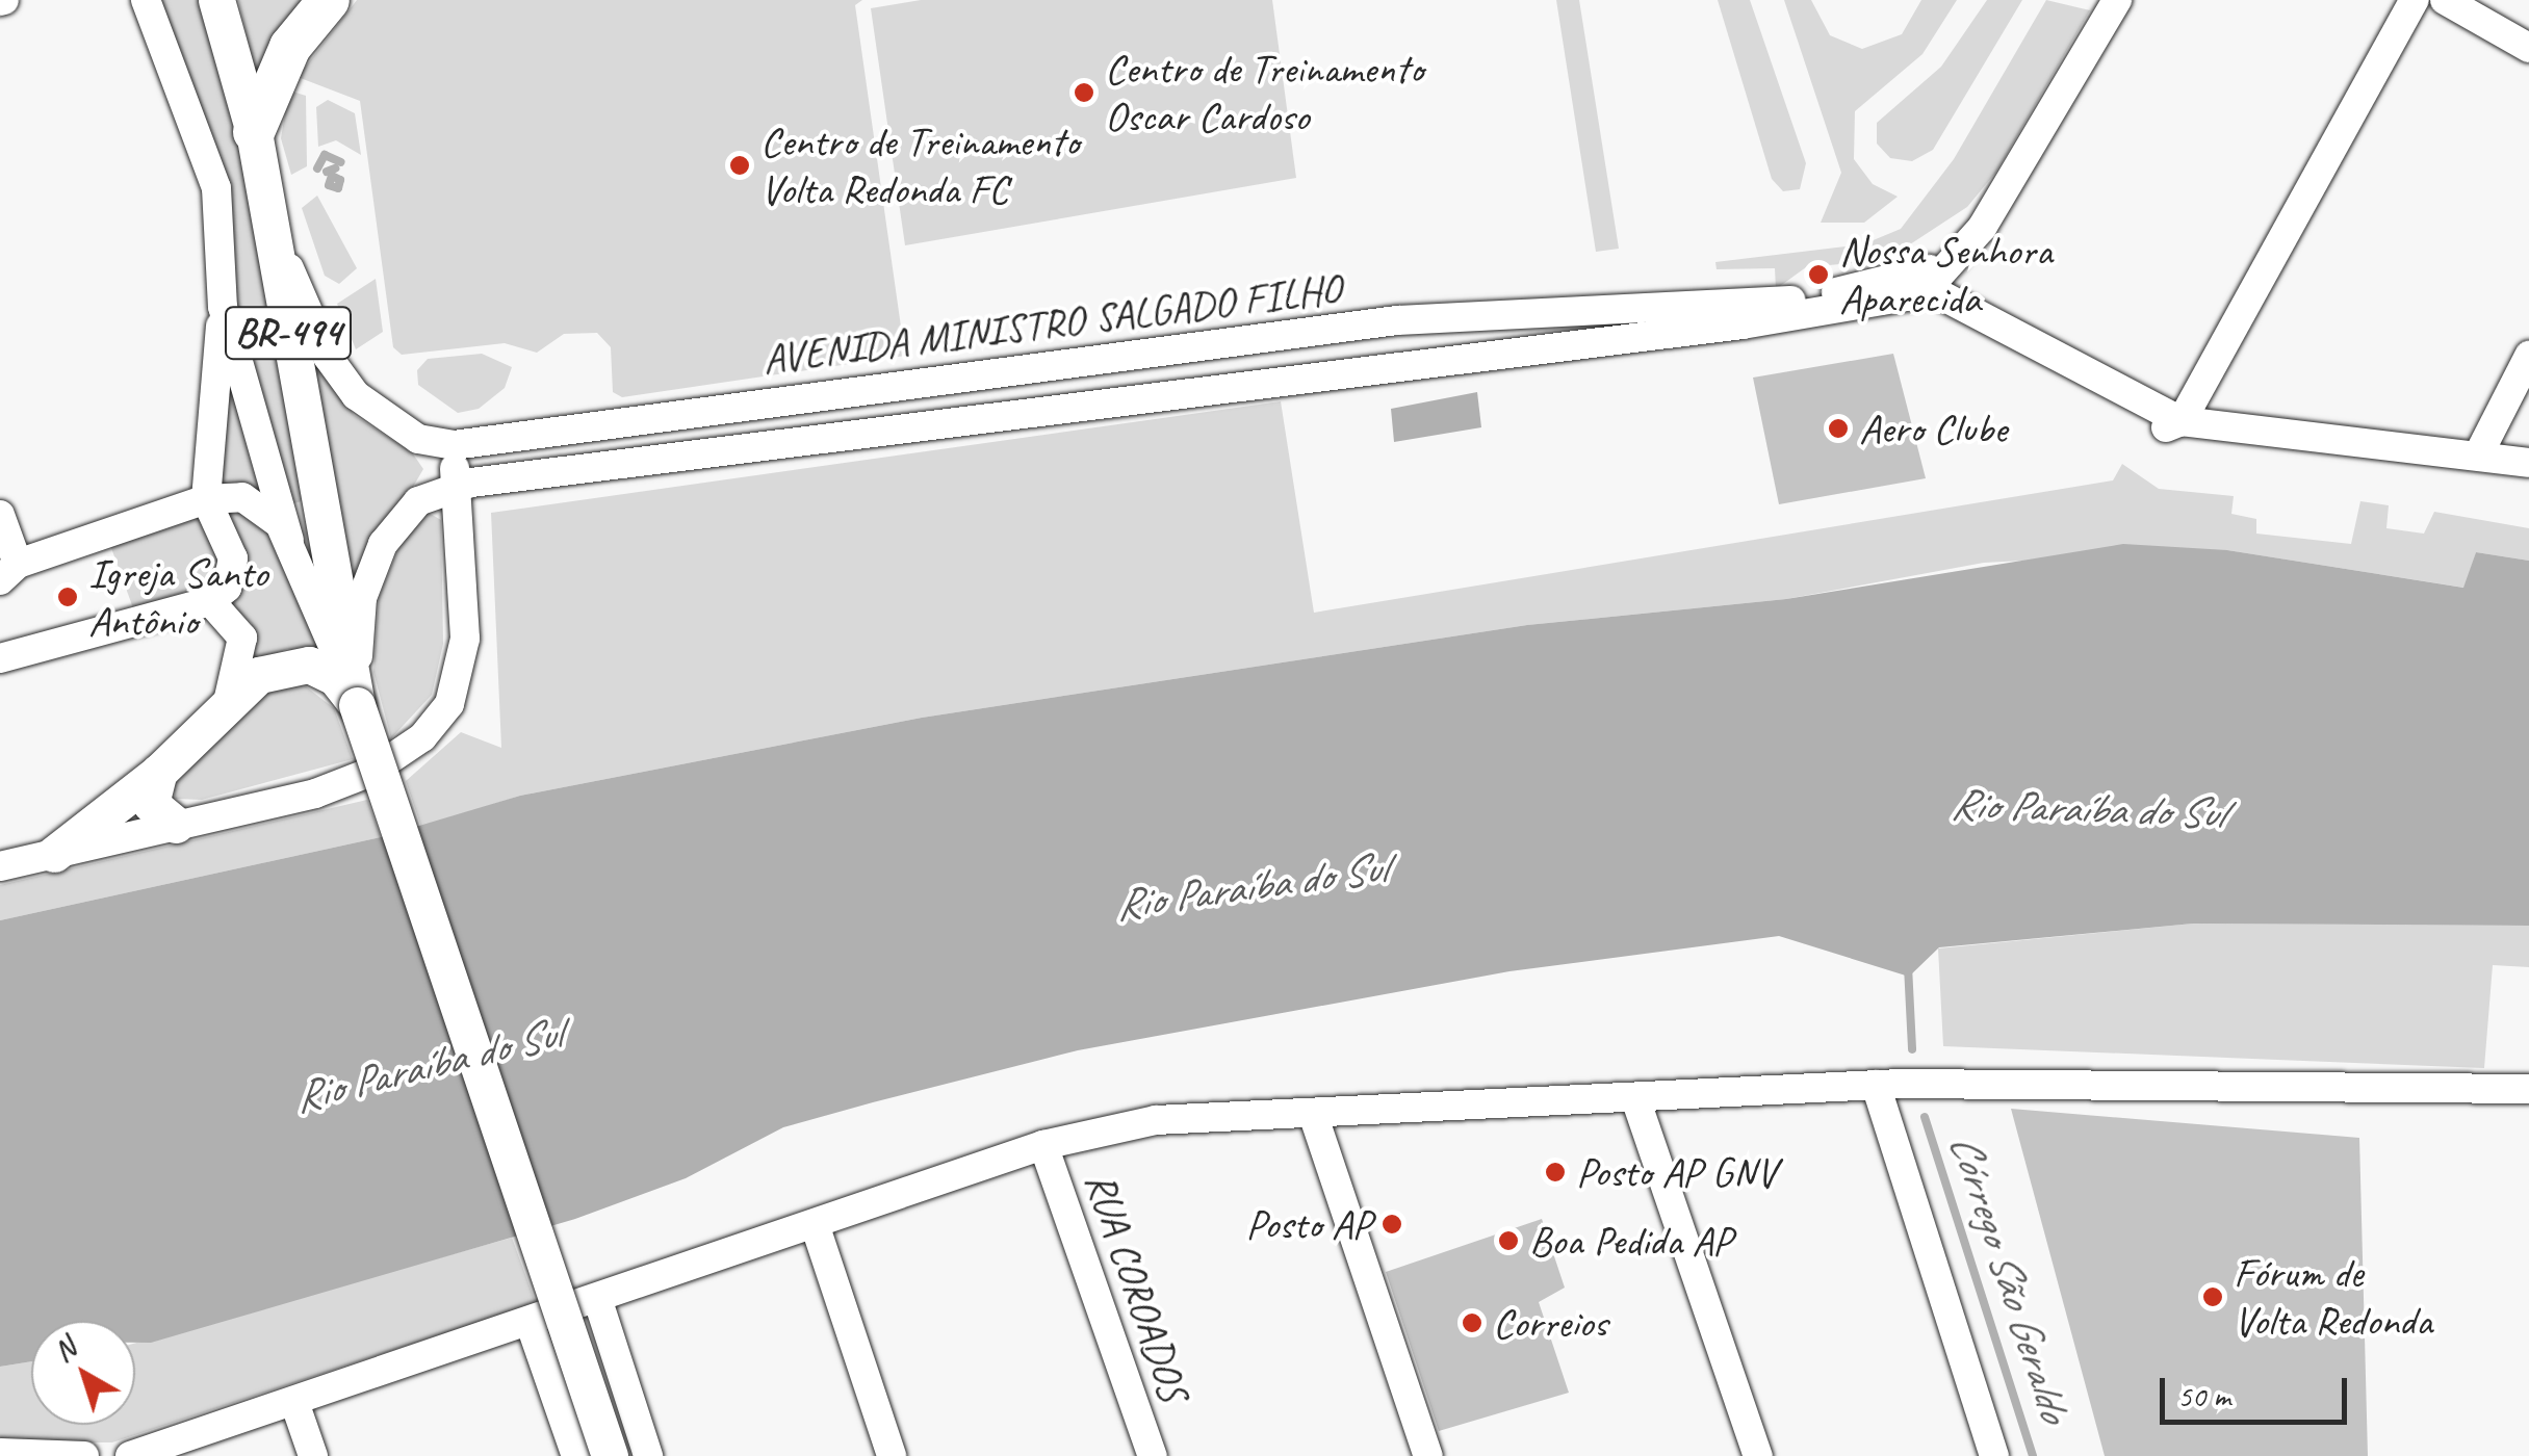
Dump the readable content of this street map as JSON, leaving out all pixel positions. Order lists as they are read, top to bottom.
{
  "streets": {
    "main road": ["BR-494"],
    "street": ["AVENIDA MINISTRO SALGADO FILHO", "RUA COROADOS"]
  },
  "crossings": [
    ["AVENIDA MINISTRO SALGADO FILHO", "BR-494"]
  ],
  "water": ["Rio Paraíba do Sul", "Córrego São Geraldo"],
  "places": [
    "Centro de Treinamento Oscar Cardoso",
    "Centro de Treinamento Volta Redonda FC",
    "Nossa Senhora Aparecida",
    "Aero Clube",
    "Igreja Santo Antônio",
    "Posto AP GNV",
    "Posto AP",
    "Boa Pedida AP",
    "Fórum de Volta Redonda",
    "Correios"
  ],
  "scale_bar": "50 m",
  "north": "top left"
}
